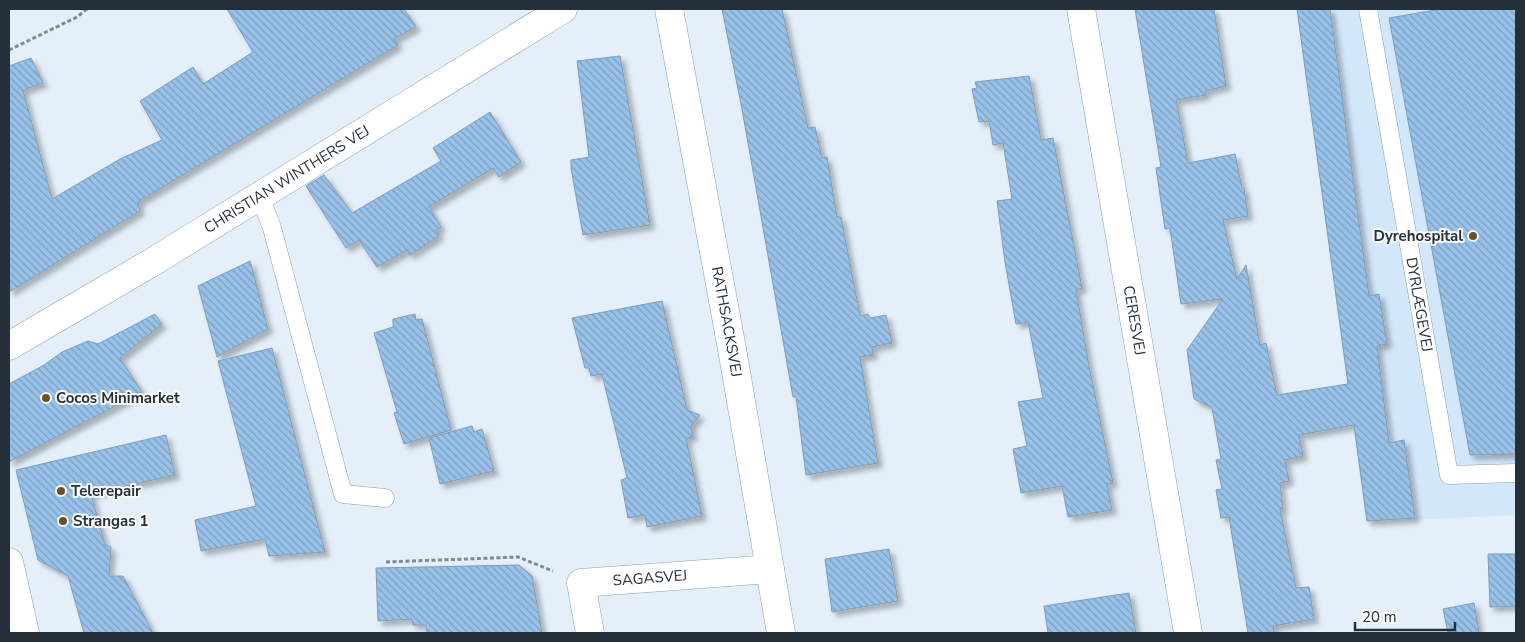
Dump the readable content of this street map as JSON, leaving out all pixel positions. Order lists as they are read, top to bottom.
{
  "streets": {
    "street": [
      "CHRISTIAN WINTHERS VEJ",
      "RATHSACKSVEJ",
      "CERESVEJ",
      "SAGASVEJ"
    ],
    "lane": ["DYRLÆGEVEJ"]
  },
  "crossings": [
    ["RATHSACKSVEJ", "SAGASVEJ"]
  ],
  "places": [
    "Dyrehospital",
    "Cocos Minimarket",
    "Telerepair",
    "Strangas 1"
  ],
  "scale_bar": "20 m"
}
